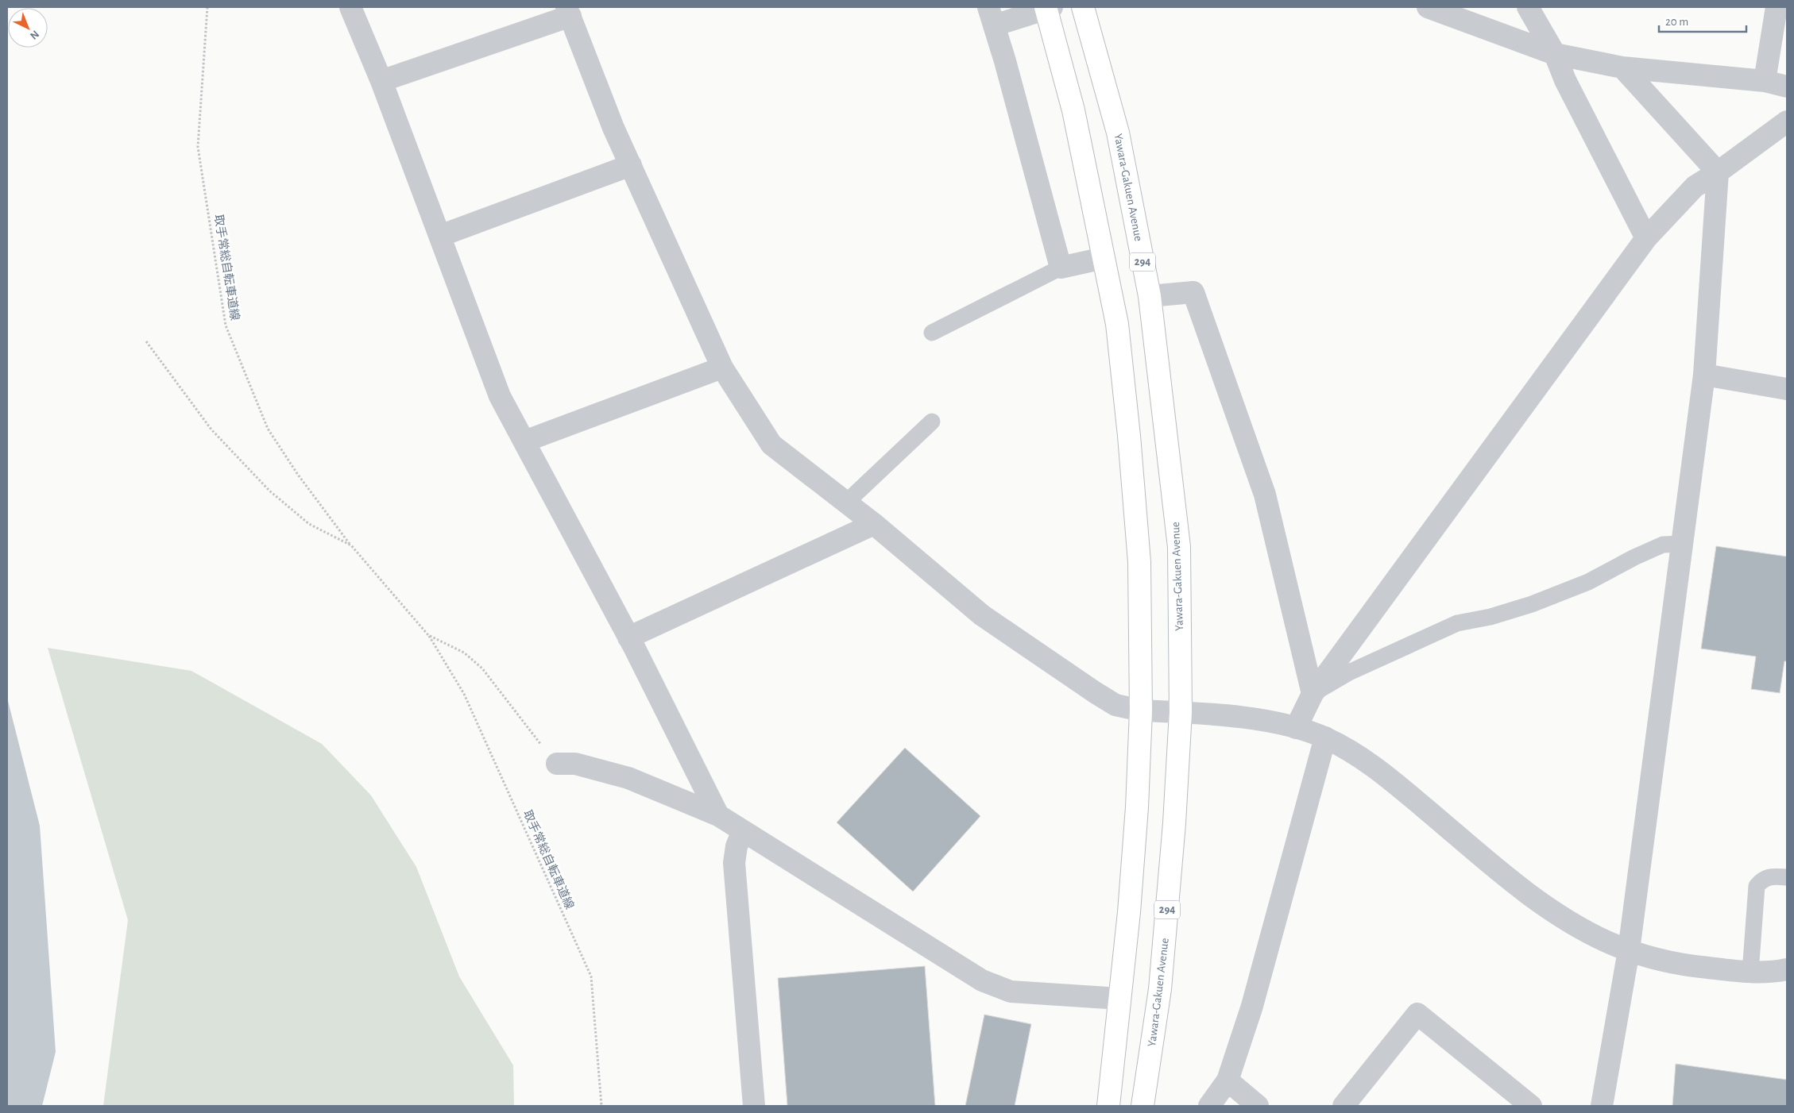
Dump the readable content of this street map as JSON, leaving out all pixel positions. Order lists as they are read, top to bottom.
{
  "streets": {
    "highway": ["Yawara-Gakuen Avenue", "294"],
    "path": ["取手常総自転車道線"]
  },
  "scale_bar": "20 m",
  "north": "bottom right"
}
